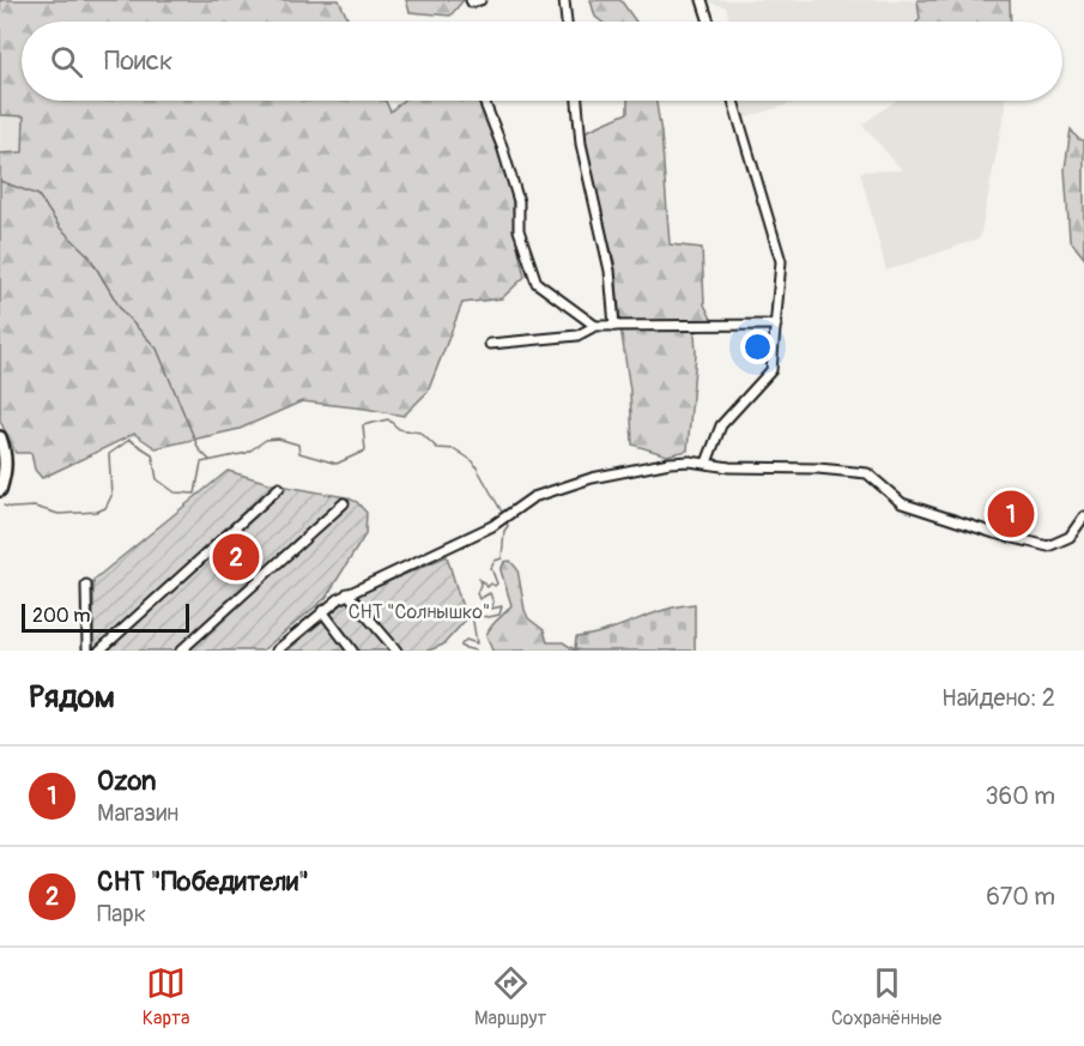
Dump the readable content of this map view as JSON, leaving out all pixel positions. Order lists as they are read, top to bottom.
{
  "parks": ["СНТ \"Солнышко\""],
  "scale_bar": "200 m",
  "page": {
    "search": "Поиск",
    "pins": ["1", "2"],
    "scale": "200 m",
    "heading": ["Рядом", "Найдено: 2"],
    "list": [
      {
        "mark": "1",
        "name": "Ozon",
        "note": "Магазин",
        "value": "360 m"
      },
      {
        "mark": "2",
        "name": "СНТ \"Победители\"",
        "note": "Парк",
        "value": "670 m"
      }
    ],
    "nav": ["Карта", "Маршрут", "Сохранённые"]
  }
}
